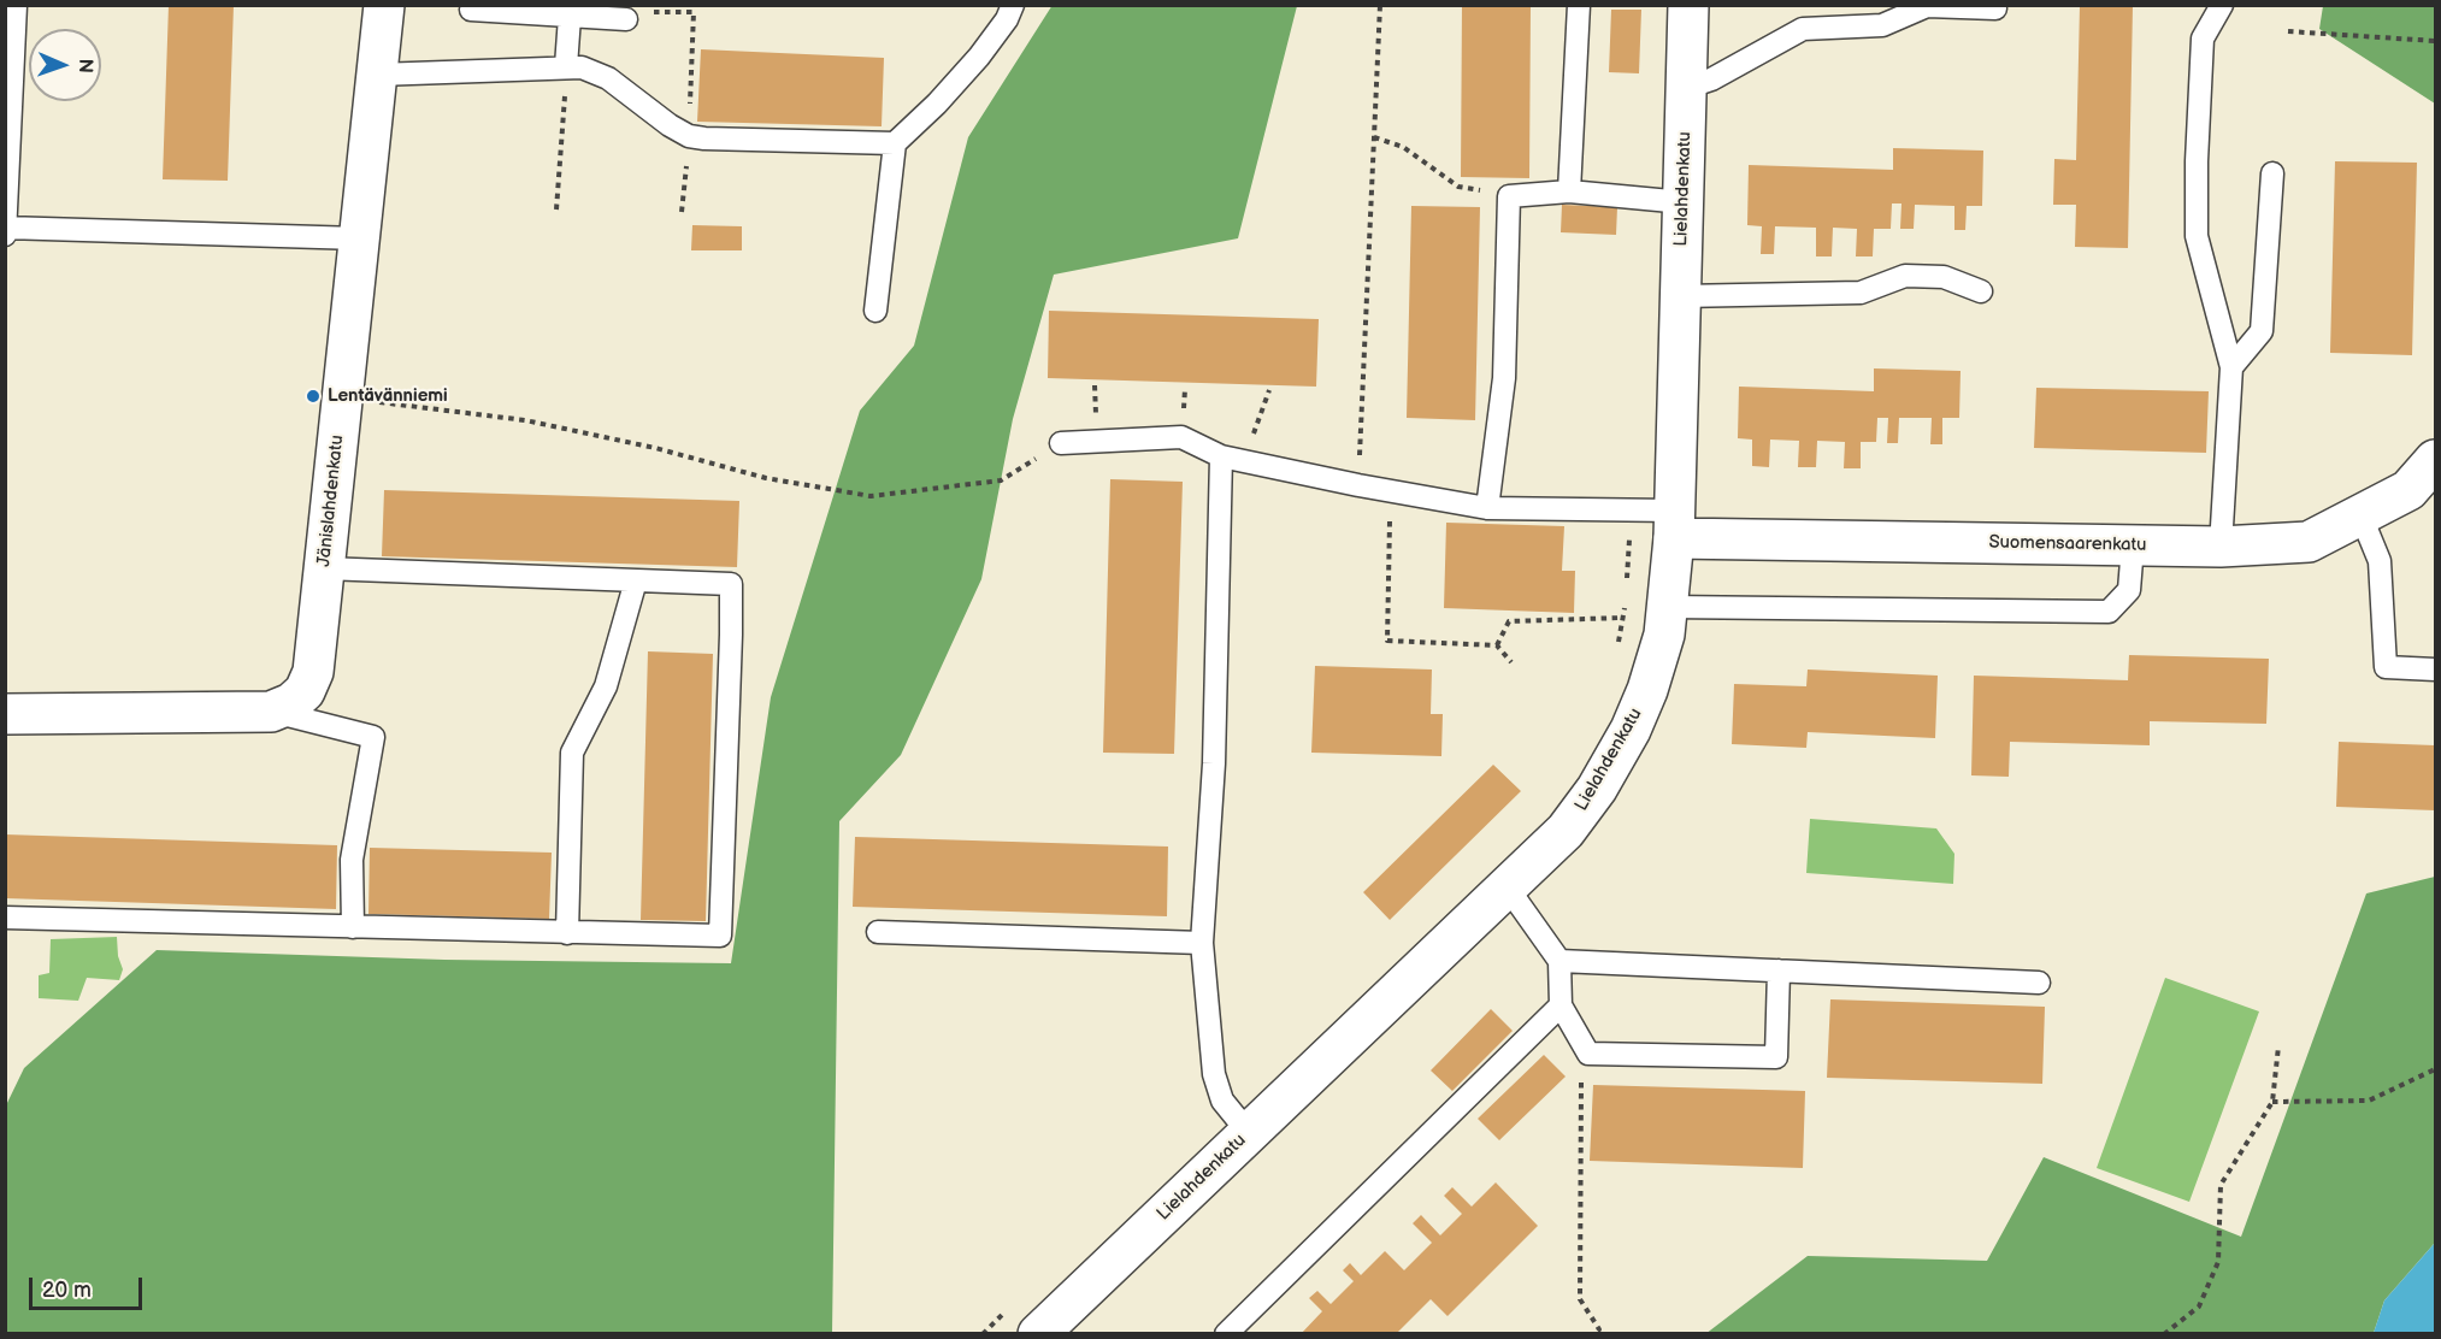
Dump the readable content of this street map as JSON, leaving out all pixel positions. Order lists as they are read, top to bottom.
{
  "streets": {
    "street": ["Lielahdenkatu", "Jänislahdenkatu", "Suomensaarenkatu"]
  },
  "crossings": [
    ["Lielahdenkatu", "Suomensaarenkatu"]
  ],
  "places": ["Lentävänniemi"],
  "scale_bar": "20 m",
  "north": "right"
}
